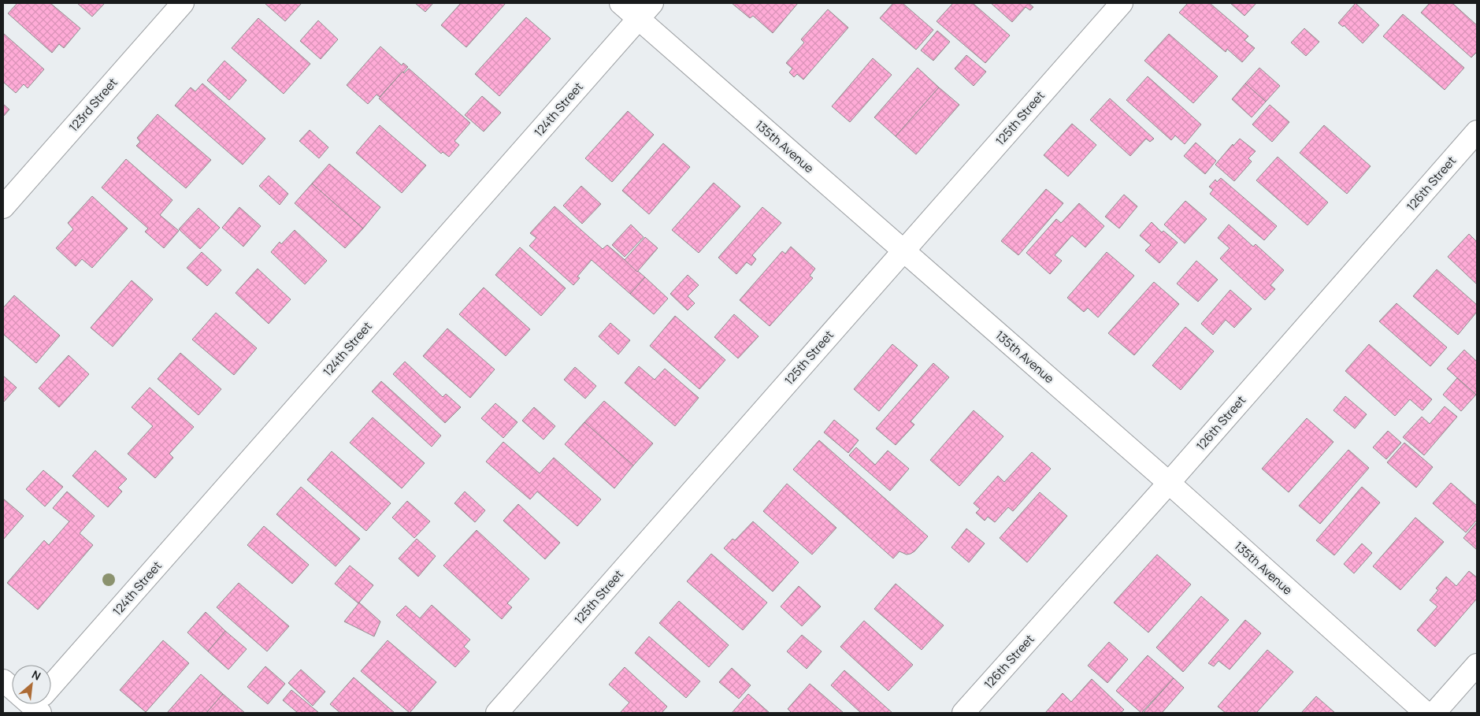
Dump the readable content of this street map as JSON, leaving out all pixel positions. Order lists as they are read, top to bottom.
{
  "streets": {
    "street": [
      "123rd Street",
      "124th Street",
      "125th Street",
      "135th Avenue",
      "126th Street"
    ]
  },
  "crossings": [
    ["124th Street", "135th Avenue"],
    ["125th Street", "135th Avenue"],
    ["135th Avenue", "126th Street"]
  ],
  "north": "top right"
}
